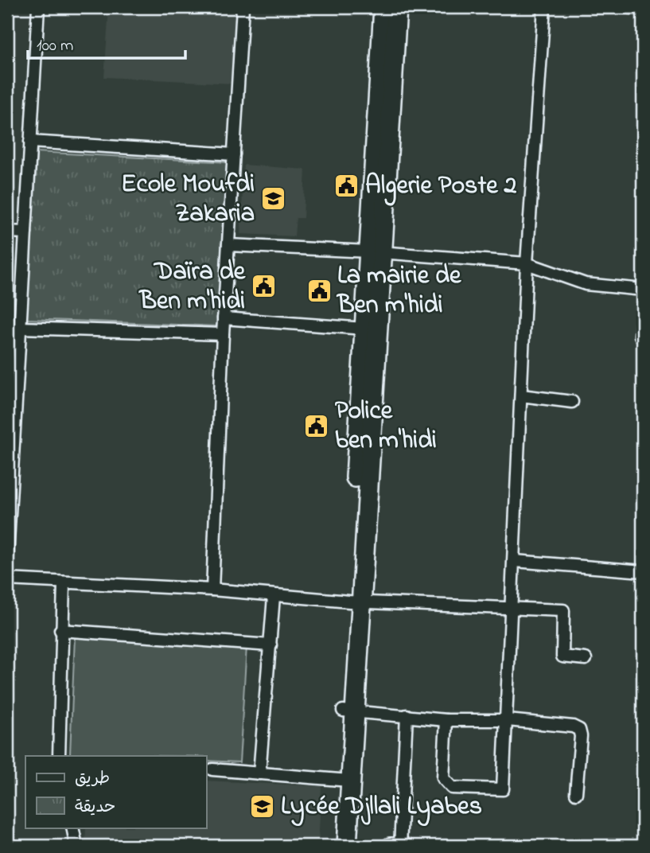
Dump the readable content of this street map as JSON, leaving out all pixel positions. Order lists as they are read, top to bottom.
{
  "places": {
    "public building": [
      "Algerie Poste 2",
      "Daïra de Ben m'hidi",
      "La mairie de Ben m'hidi",
      "Police ben m'hidi"
    ],
    "school or university": ["Ecole Moufdi Zakaria", "Lycée Djllali Lyabes"]
  },
  "legend": ["طريق", "حديقة"],
  "scale_bar": "100 m"
}
